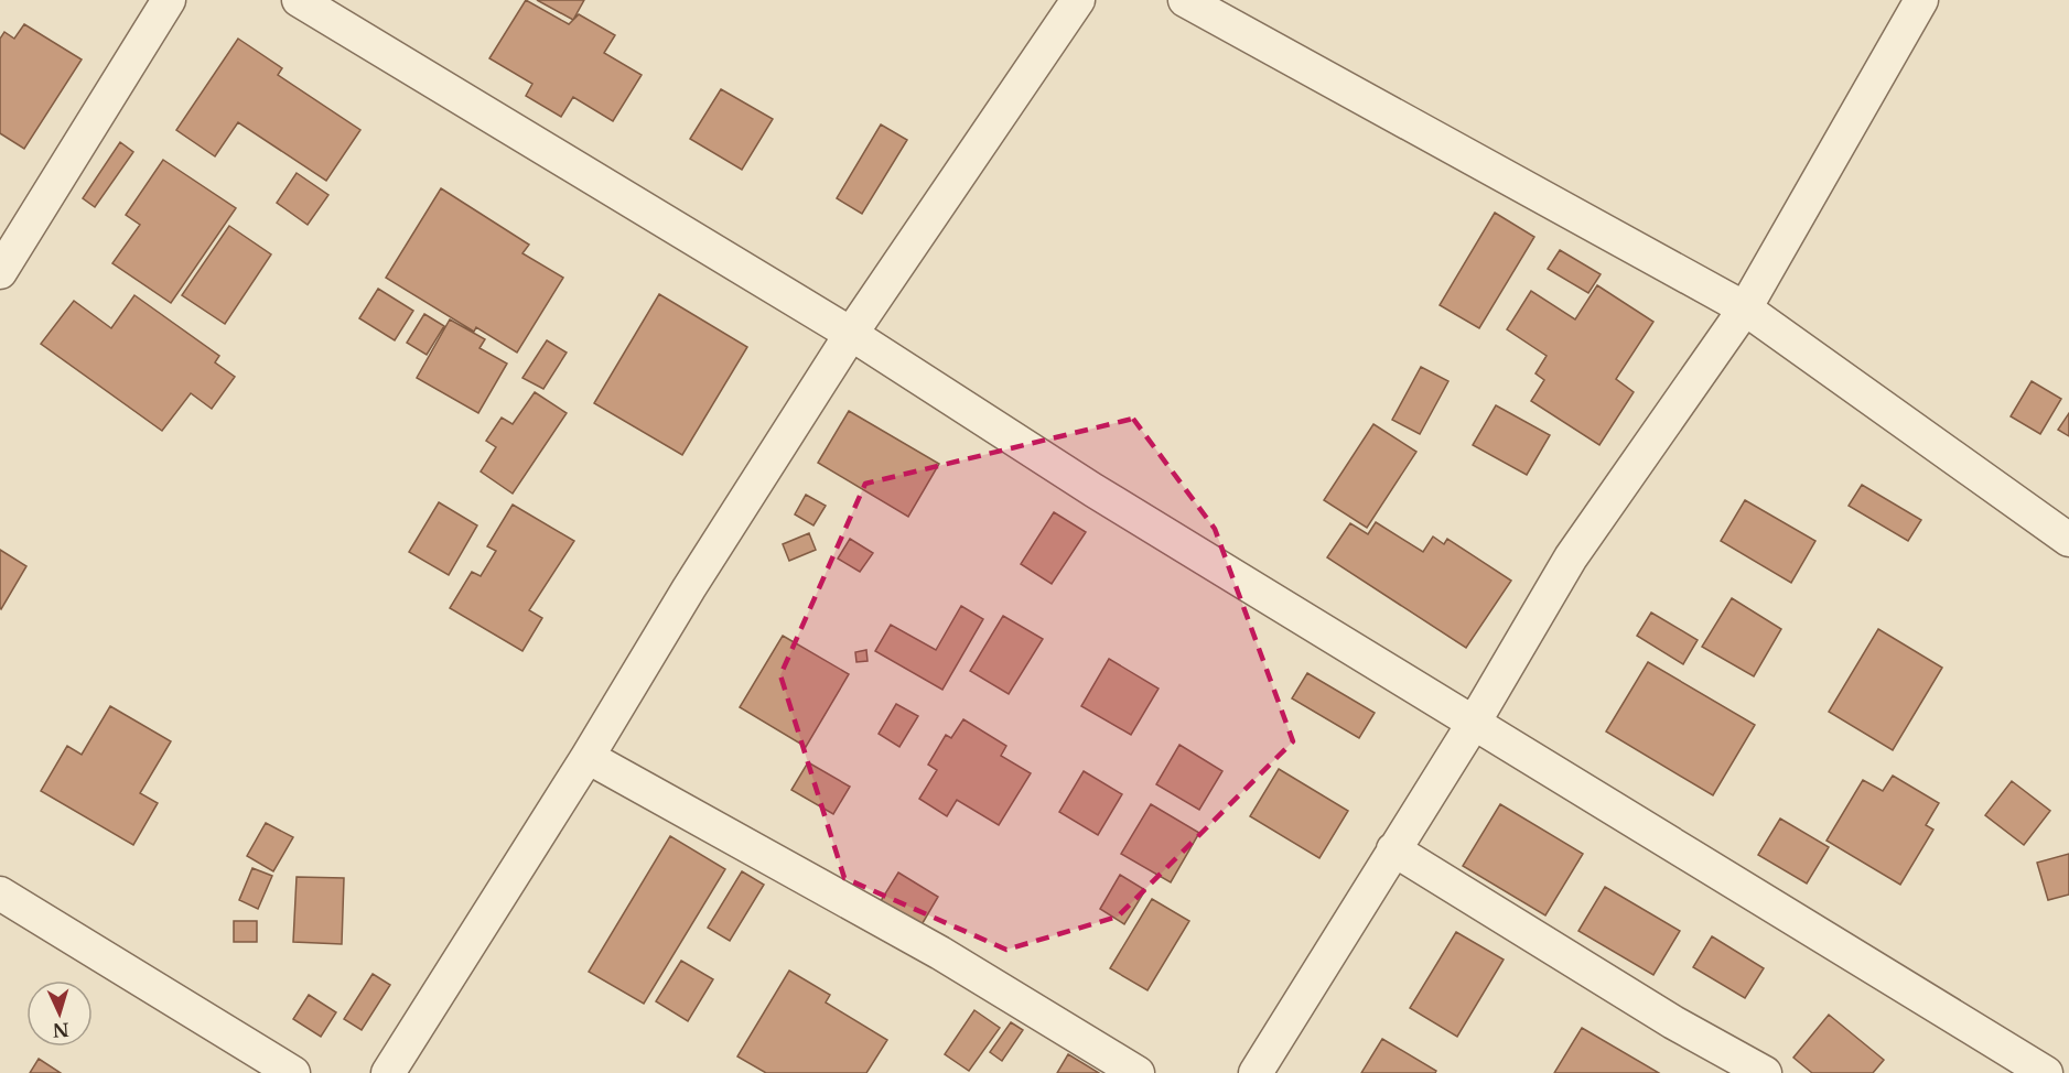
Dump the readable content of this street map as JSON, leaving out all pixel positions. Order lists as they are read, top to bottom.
{
  "north": "bottom"
}
